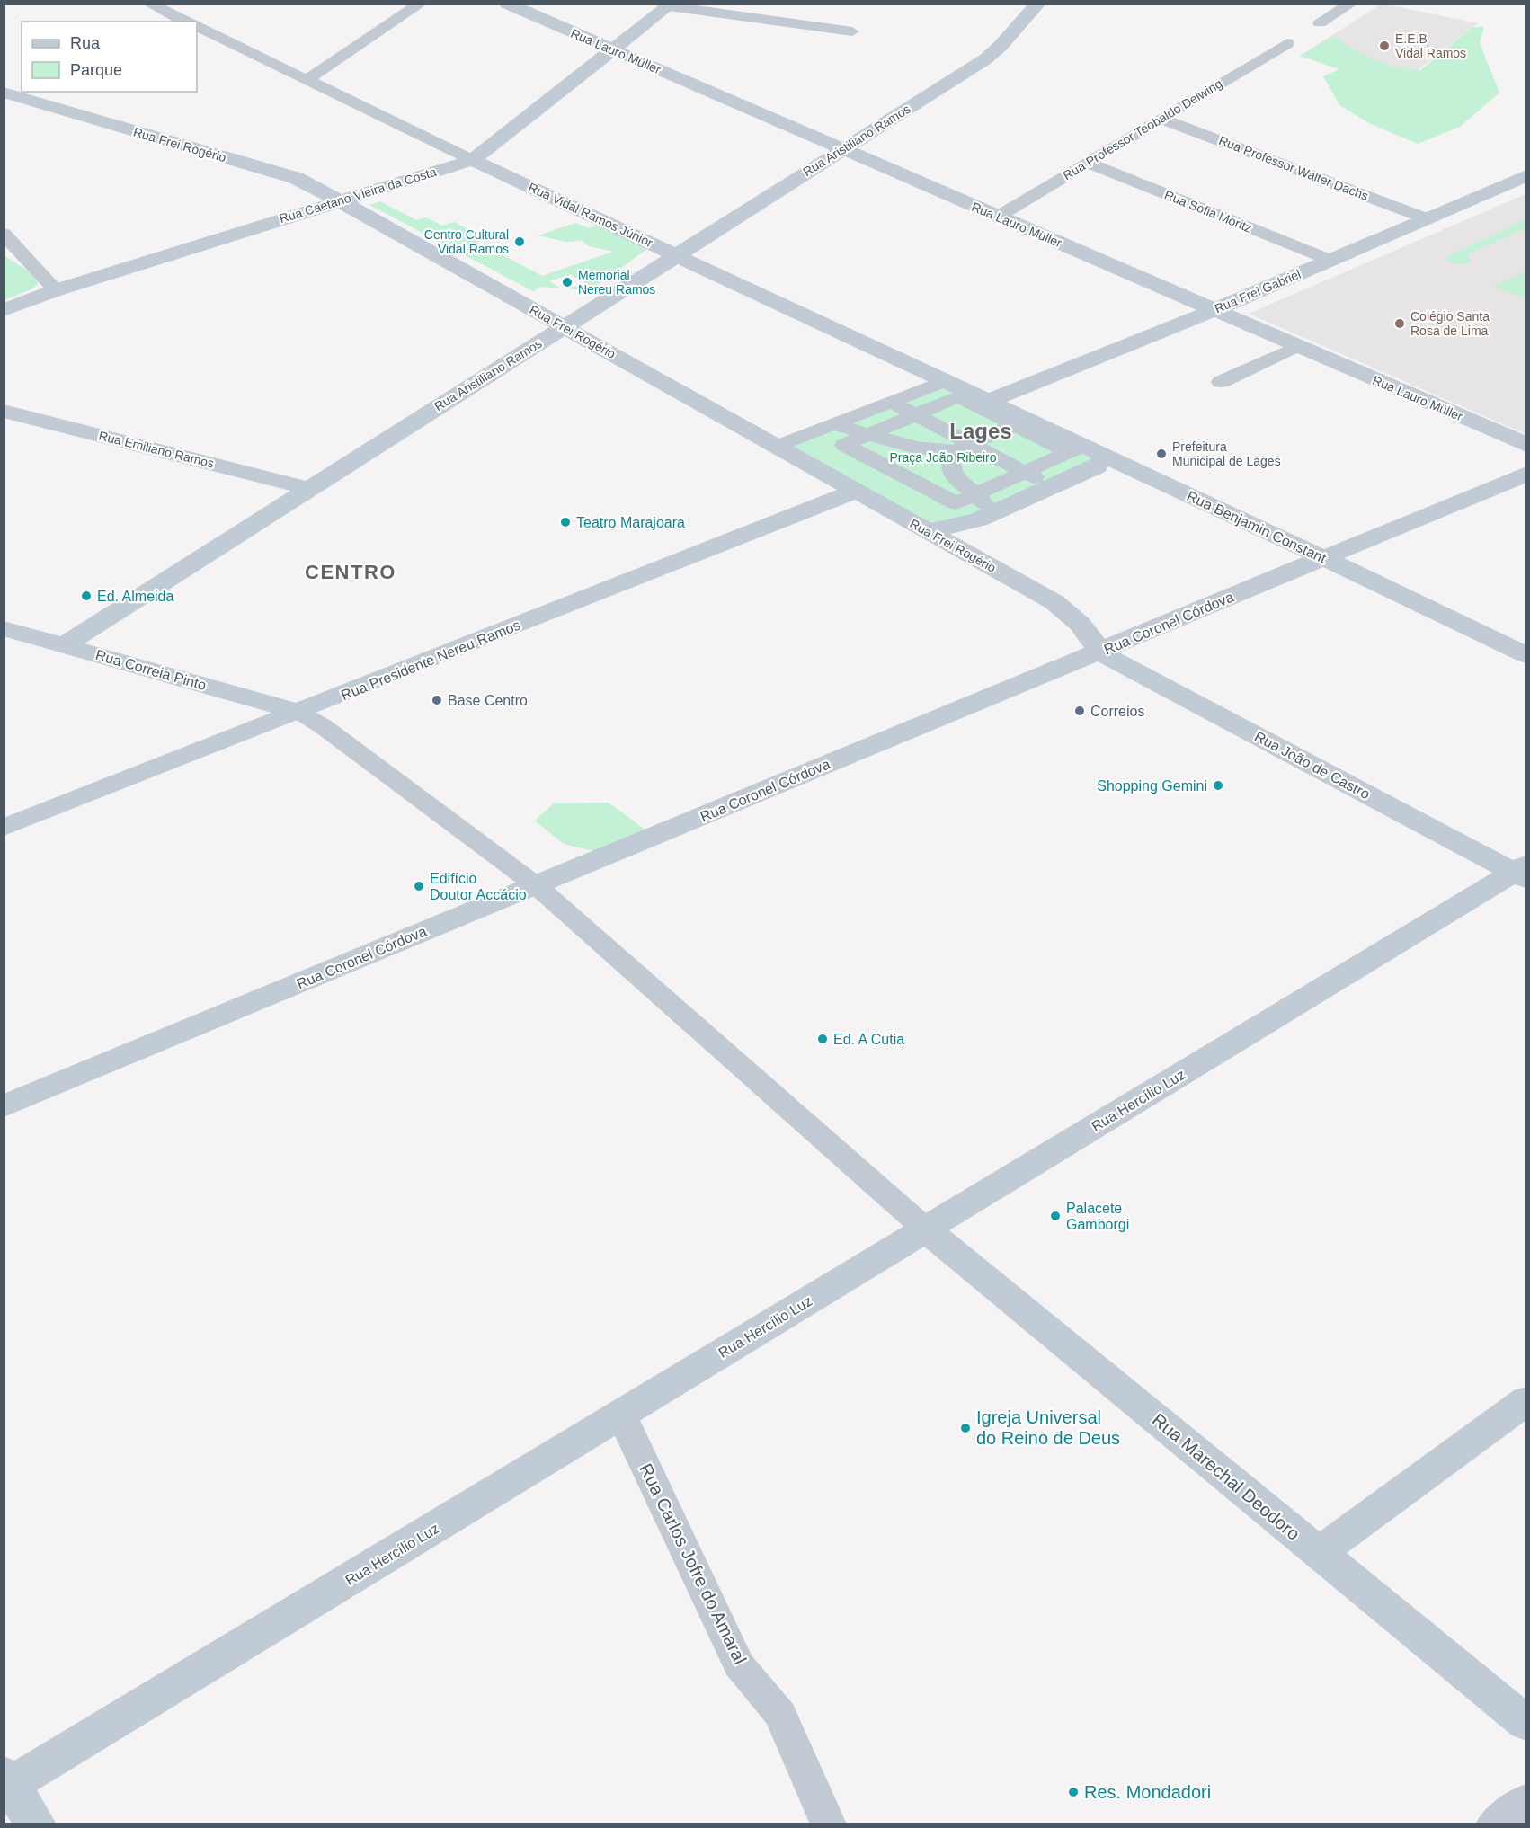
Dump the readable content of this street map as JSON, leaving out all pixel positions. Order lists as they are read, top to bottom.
{
  "streets": {
    "street": [
      "Rua Lauro Müller",
      "Rua Professor Teobaldo Delwing",
      "Rua Aristiliano Ramos",
      "Rua Frei Rogério",
      "Rua Professor Walter Dachs",
      "Rua Caetano Vieira da Costa",
      "Rua Sofia Moritz",
      "Rua Vidal Ramos Júnior",
      "Rua Frei Gabriel",
      "Rua Emiliano Ramos",
      "Rua Benjamin Constant",
      "Rua Coronel Córdova",
      "Rua Presidente Nereu Ramos",
      "Rua Correia Pinto",
      "Rua João de Castro",
      "Rua Hercílio Luz",
      "Rua Marechal Deodoro",
      "Rua Carlos Jofre do Amaral"
    ]
  },
  "crossings": [
    ["Rua Lauro Müller", "Rua Professor Teobaldo Delwing"],
    ["Rua Lauro Müller", "Rua Aristiliano Ramos"],
    ["Rua Lauro Müller", "Rua Caetano Vieira da Costa"],
    ["Rua Lauro Müller", "Rua Frei Gabriel"],
    ["Rua Professor Teobaldo Delwing", "Rua Professor Walter Dachs"],
    ["Rua Professor Teobaldo Delwing", "Rua Sofia Moritz"],
    ["Rua Aristiliano Ramos", "Rua Frei Rogério"],
    ["Rua Aristiliano Ramos", "Rua Vidal Ramos Júnior"],
    ["Rua Aristiliano Ramos", "Rua Emiliano Ramos"],
    ["Rua Aristiliano Ramos", "Rua Correia Pinto"],
    ["Rua Frei Rogério", "Rua Caetano Vieira da Costa"],
    ["Rua Frei Rogério", "Rua Coronel Córdova"],
    ["Rua Frei Rogério", "Rua Presidente Nereu Ramos"],
    ["Rua Frei Rogério", "Rua João de Castro"],
    ["Rua Professor Walter Dachs", "Rua Frei Gabriel"],
    ["Rua Caetano Vieira da Costa", "Rua Vidal Ramos Júnior"],
    ["Rua Sofia Moritz", "Rua Frei Gabriel"],
    ["Rua Vidal Ramos Júnior", "Rua Frei Gabriel"],
    ["Rua Vidal Ramos Júnior", "Rua Benjamin Constant"],
    ["Rua Frei Gabriel", "Rua Benjamin Constant"],
    ["Rua Benjamin Constant", "Rua Coronel Córdova"],
    ["Rua Coronel Córdova", "Rua João de Castro"],
    ["Rua Presidente Nereu Ramos", "Rua Correia Pinto"],
    ["Rua João de Castro", "Rua Hercílio Luz"],
    ["Rua Hercílio Luz", "Rua Marechal Deodoro"],
    ["Rua Hercílio Luz", "Rua Carlos Jofre do Amaral"]
  ],
  "districts": ["Lages", "CENTRO"],
  "parks": ["Praça João Ribeiro"],
  "places": [
    "E.E.B Vidal Ramos",
    "Centro Cultural Vidal Ramos",
    "Memorial Nereu Ramos",
    "Colégio Santa Rosa de Lima",
    "Prefeitura Municipal de Lages",
    "Teatro Marajoara",
    "Ed. Almeida",
    "Base Centro",
    "Correios",
    "Shopping Gemini",
    "Edifício Doutor Accácio",
    "Ed. A Cutia",
    "Palacete Gamborgi",
    "Igreja Universal do Reino de Deus",
    "Res. Mondadori"
  ],
  "legend": ["Rua", "Parque"]
}
